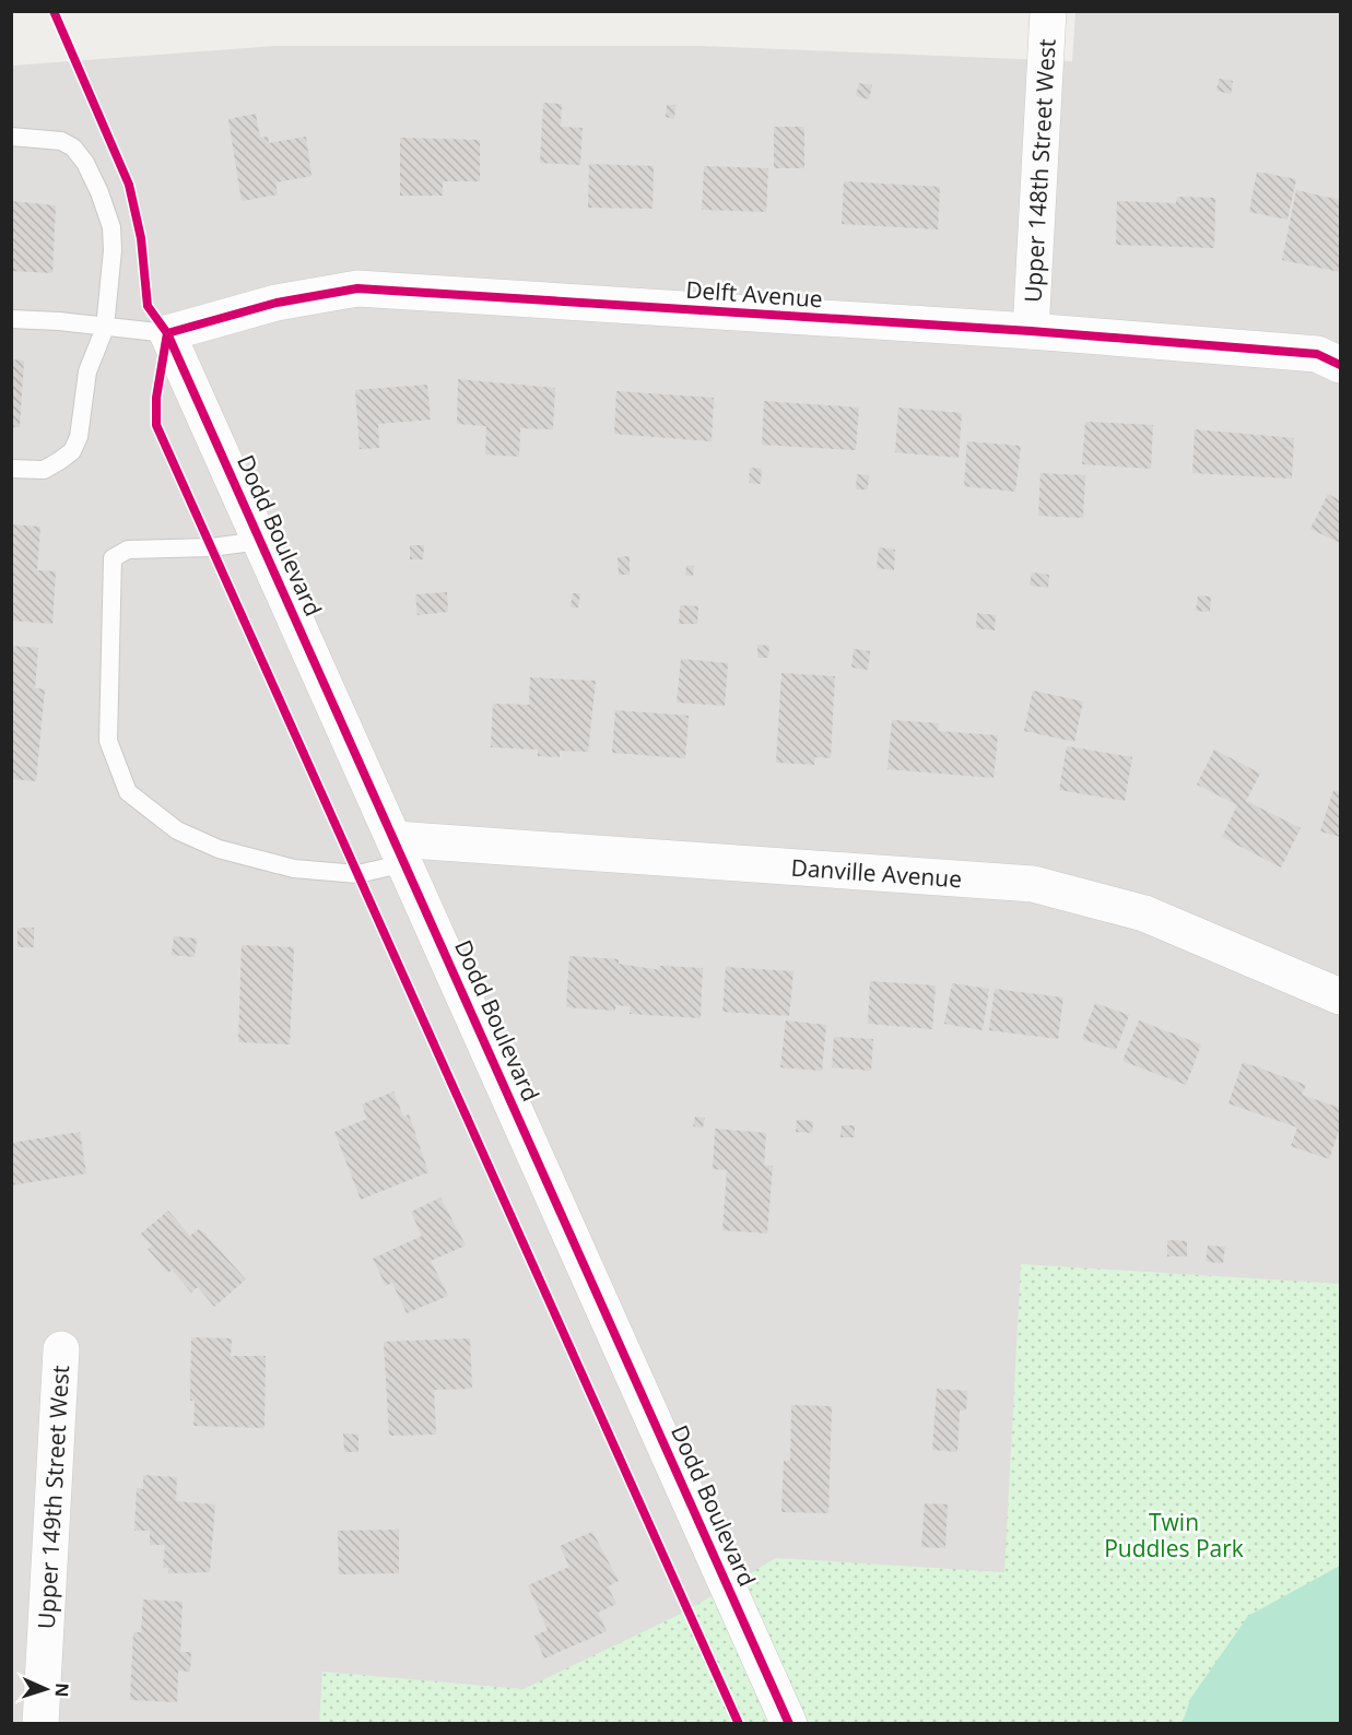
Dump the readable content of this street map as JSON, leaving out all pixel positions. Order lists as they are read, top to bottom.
{
  "streets": {
    "street": [
      "Upper 148th Street West",
      "Delft Avenue",
      "Dodd Boulevard",
      "Danville Avenue",
      "Upper 149th Street West"
    ]
  },
  "crossings": [
    ["Upper 148th Street West", "Delft Avenue"],
    ["Delft Avenue", "Dodd Boulevard"],
    ["Dodd Boulevard", "Danville Avenue"]
  ],
  "parks": ["Twin Puddles Park"],
  "north": "right"
}
